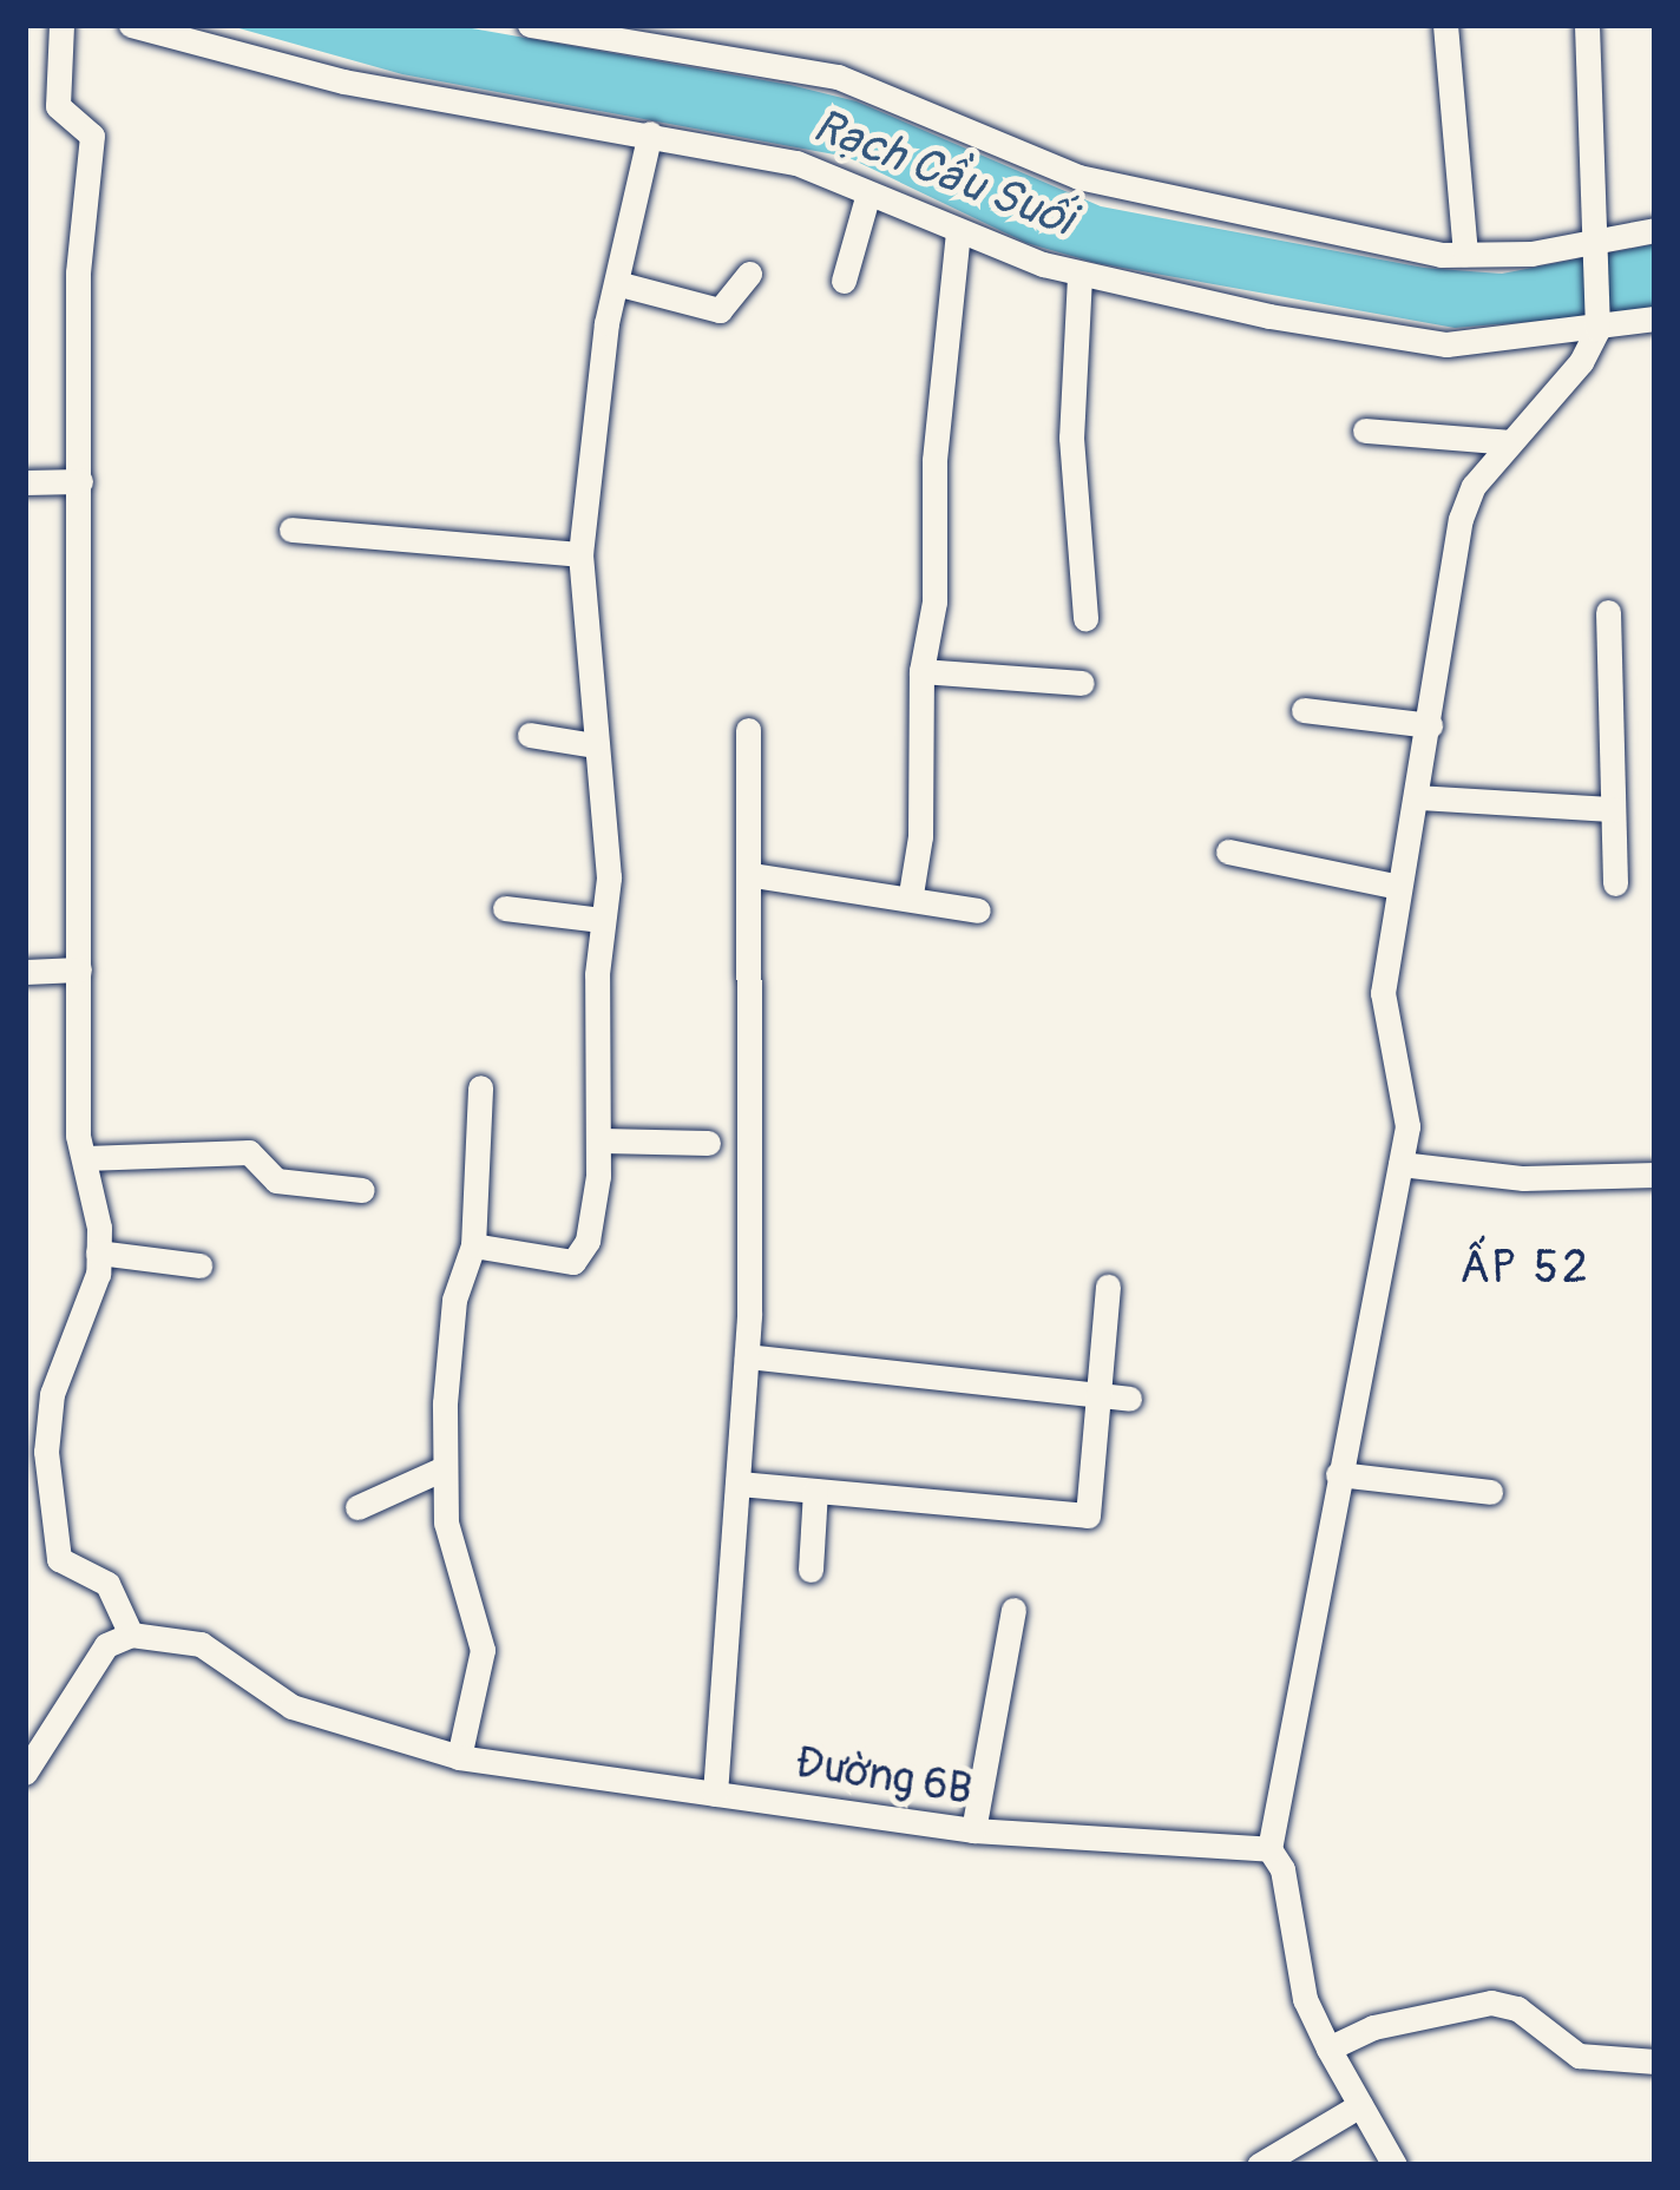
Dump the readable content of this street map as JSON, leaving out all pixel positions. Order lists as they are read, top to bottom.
{
  "streets": {
    "street": ["Đường 6B"]
  },
  "districts": ["ẤP 52"],
  "water": ["Rạch Cầu Suối"]
}
